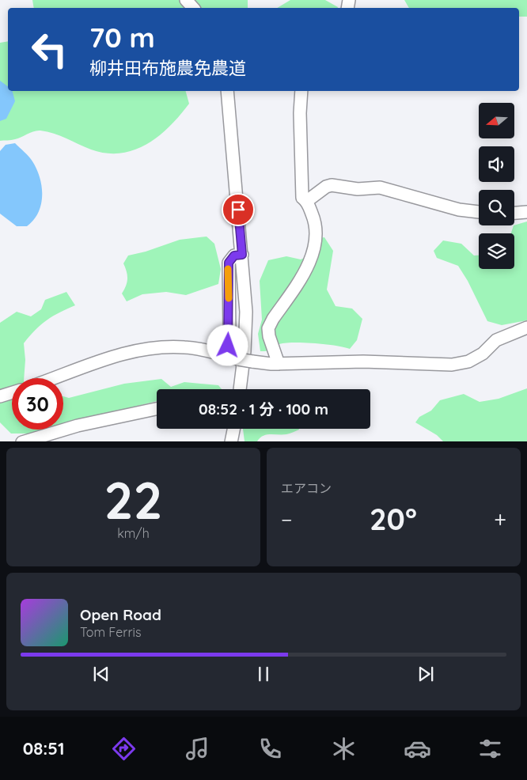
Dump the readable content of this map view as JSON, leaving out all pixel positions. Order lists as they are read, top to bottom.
{
  "north": "left",
  "page": {
    "turn": ["70 m", "柳井田布施農免農道"],
    "limit": "30",
    "trip": "08:52 · 1 分 · 100 m",
    "tile": [
      ["22", "km/h"],
      "エアコン"
    ],
    "heat": ["−", "20°", "+"],
    "song": ["Open Road", "Tom Ferris"],
    "tabs": "08:51"
  }
}
